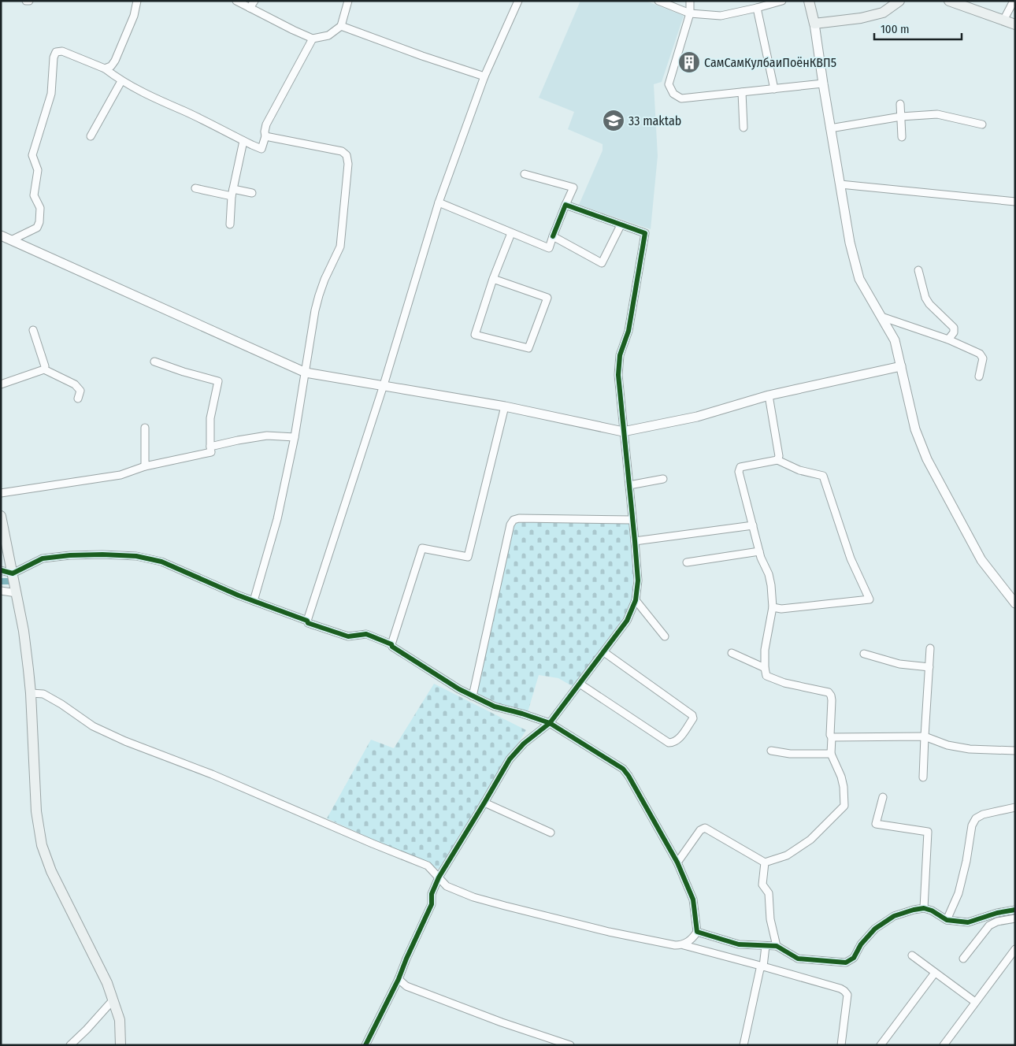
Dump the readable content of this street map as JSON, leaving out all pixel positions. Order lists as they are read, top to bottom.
{
  "places": {
    "building": ["СамСамКулбаиПоёнКВП5"],
    "school or university": ["33 maktab"]
  },
  "scale_bar": "100 m"
}
